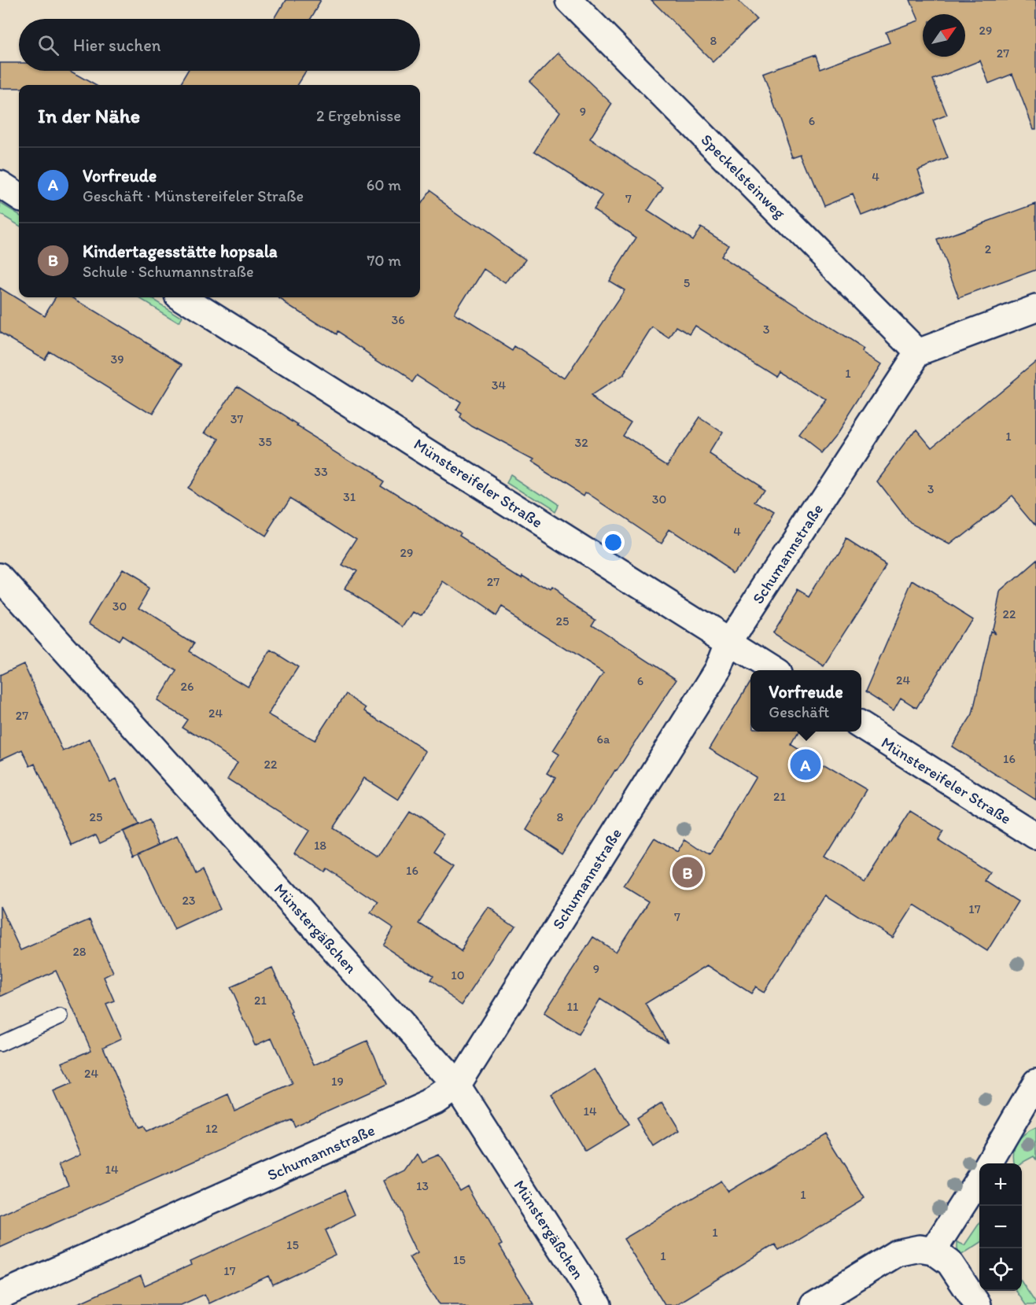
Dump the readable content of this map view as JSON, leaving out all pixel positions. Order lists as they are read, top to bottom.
{
  "streets": {
    "street": [
      "Speckelsteinweg",
      "Münstereifeler Straße",
      "Schumannstraße",
      "Münstergäßchen"
    ]
  },
  "crossings": [
    ["Speckelsteinweg", "Schumannstraße"],
    ["Münstereifeler Straße", "Schumannstraße"],
    ["Schumannstraße", "Münstergäßchen"]
  ],
  "house_numbers": [
    "29",
    "8",
    "27",
    "9",
    "6",
    "4",
    "7",
    "2",
    "5",
    "36",
    "3",
    "39",
    "1",
    "34",
    "37",
    "1",
    "35",
    "32",
    "33",
    "3",
    "31",
    "30",
    "4",
    "29",
    "27",
    "30",
    "22",
    "25",
    "24",
    "6",
    "26",
    "24",
    "27",
    "6a",
    "16",
    "22",
    "21",
    "25",
    "8",
    "18",
    "16",
    "23",
    "17",
    "7",
    "28",
    "9",
    "10",
    "21",
    "11",
    "24",
    "19",
    "14",
    "12",
    "14",
    "13",
    "1",
    "1",
    "15",
    "1",
    "15",
    "17"
  ],
  "north": "top right",
  "page": {
    "search": "Hier suchen",
    "heading": ["In der Nähe", "2 Ergebnisse"],
    "list": [
      {
        "mark": "A",
        "name": "Vorfreude",
        "note": "Geschäft · Münstereifeler Straße",
        "value": "60 m"
      },
      {
        "mark": "B",
        "name": "Kindertagesstätte hopsala",
        "note": "Schule · Schumannstraße",
        "value": "70 m"
      }
    ],
    "popup": ["Vorfreude", "Geschäft"],
    "pins": ["A", "B"],
    "map_buttons": ["+", "−"]
  }
}
